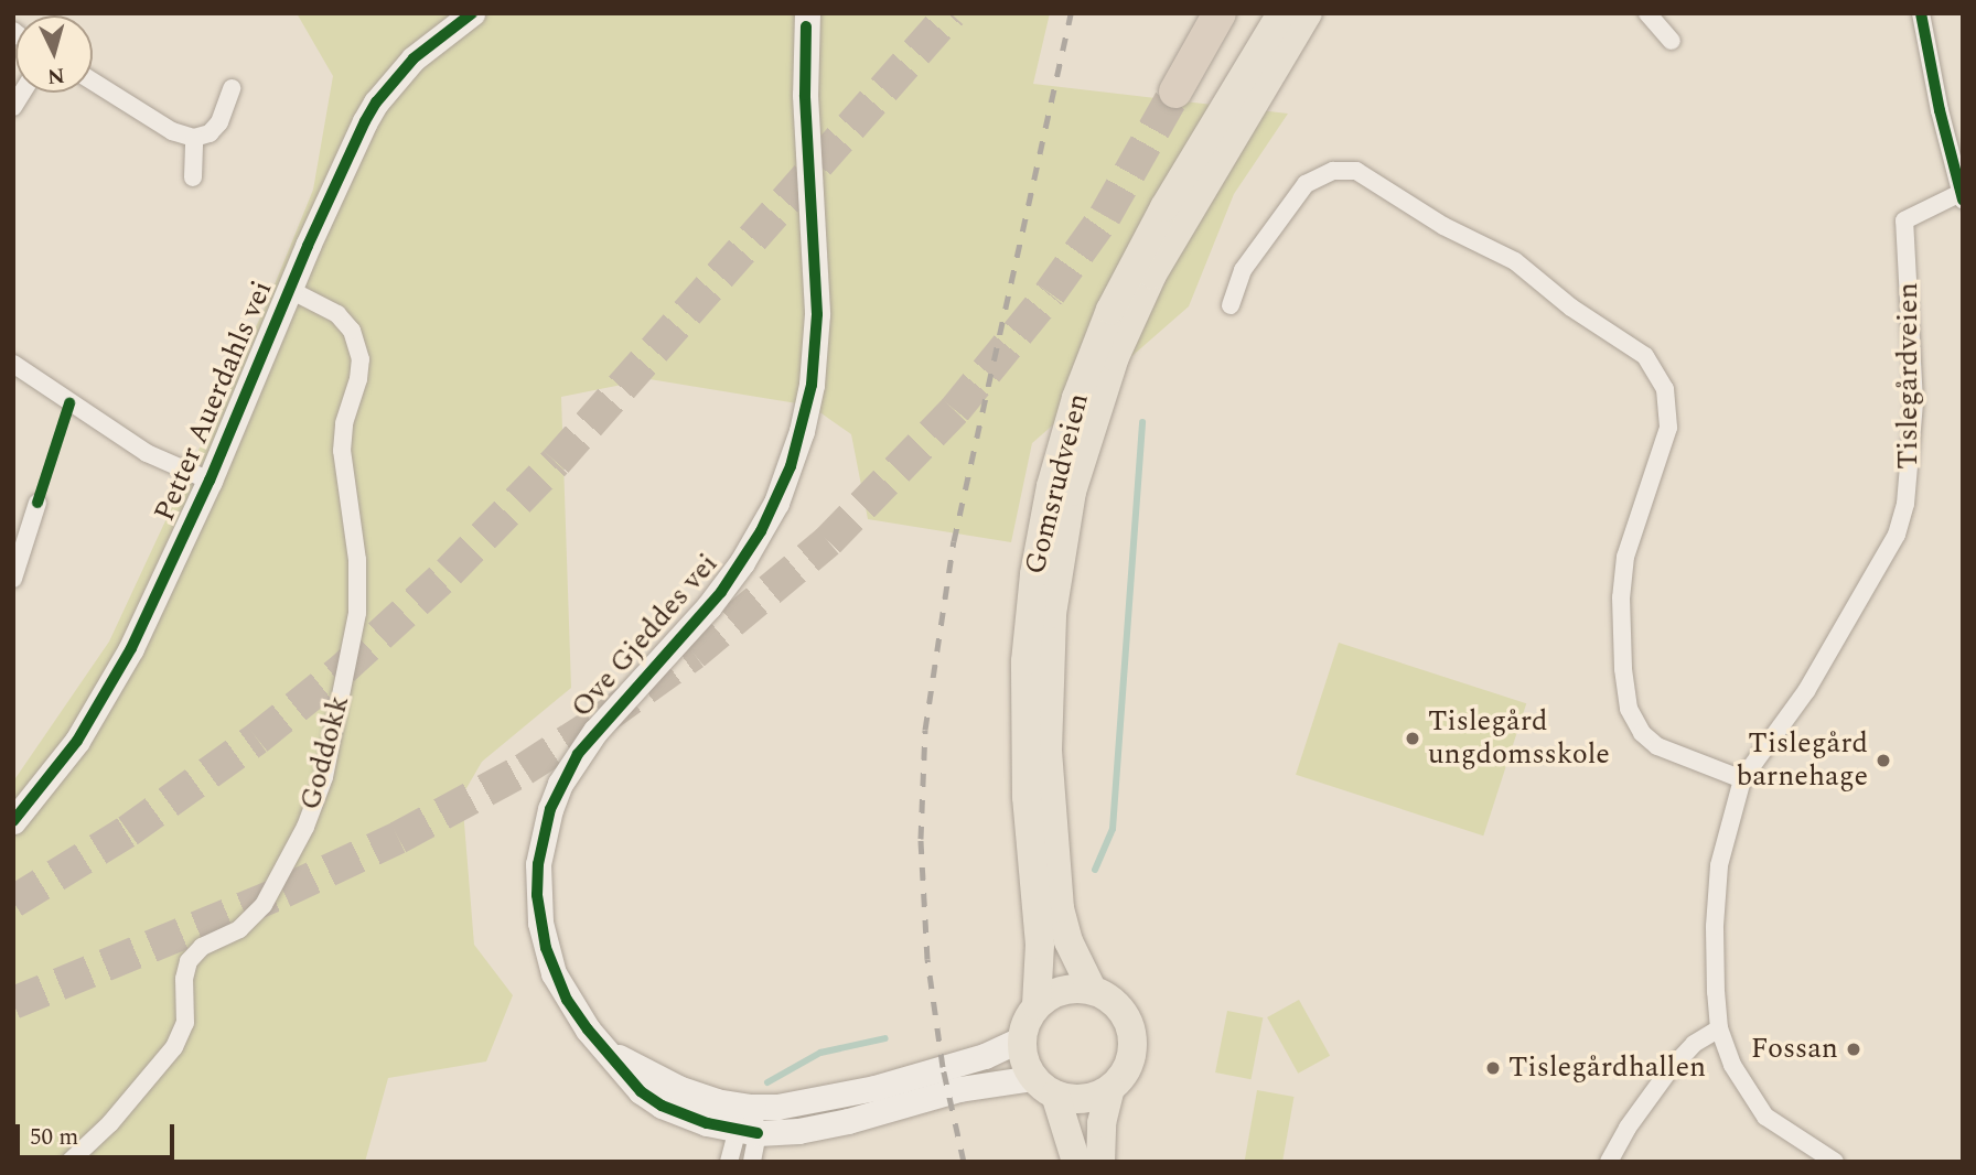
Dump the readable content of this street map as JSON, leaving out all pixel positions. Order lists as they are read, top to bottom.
{
  "streets": {
    "main road": ["Gomsrudveien"],
    "street": [
      "Tislegårdveien",
      "Petter Auerdahls vei",
      "Ove Gjeddes vei",
      "Goddokk"
    ]
  },
  "crossings": [
    ["Petter Auerdahls vei", "Goddokk"],
    ["Gomsrudveien", "Ove Gjeddes vei"]
  ],
  "places": [
    "Tislegård ungdomsskole",
    "Tislegård barnehage",
    "Fossan",
    "Tislegårdhallen"
  ],
  "scale_bar": "50 m",
  "north": "bottom"
}
